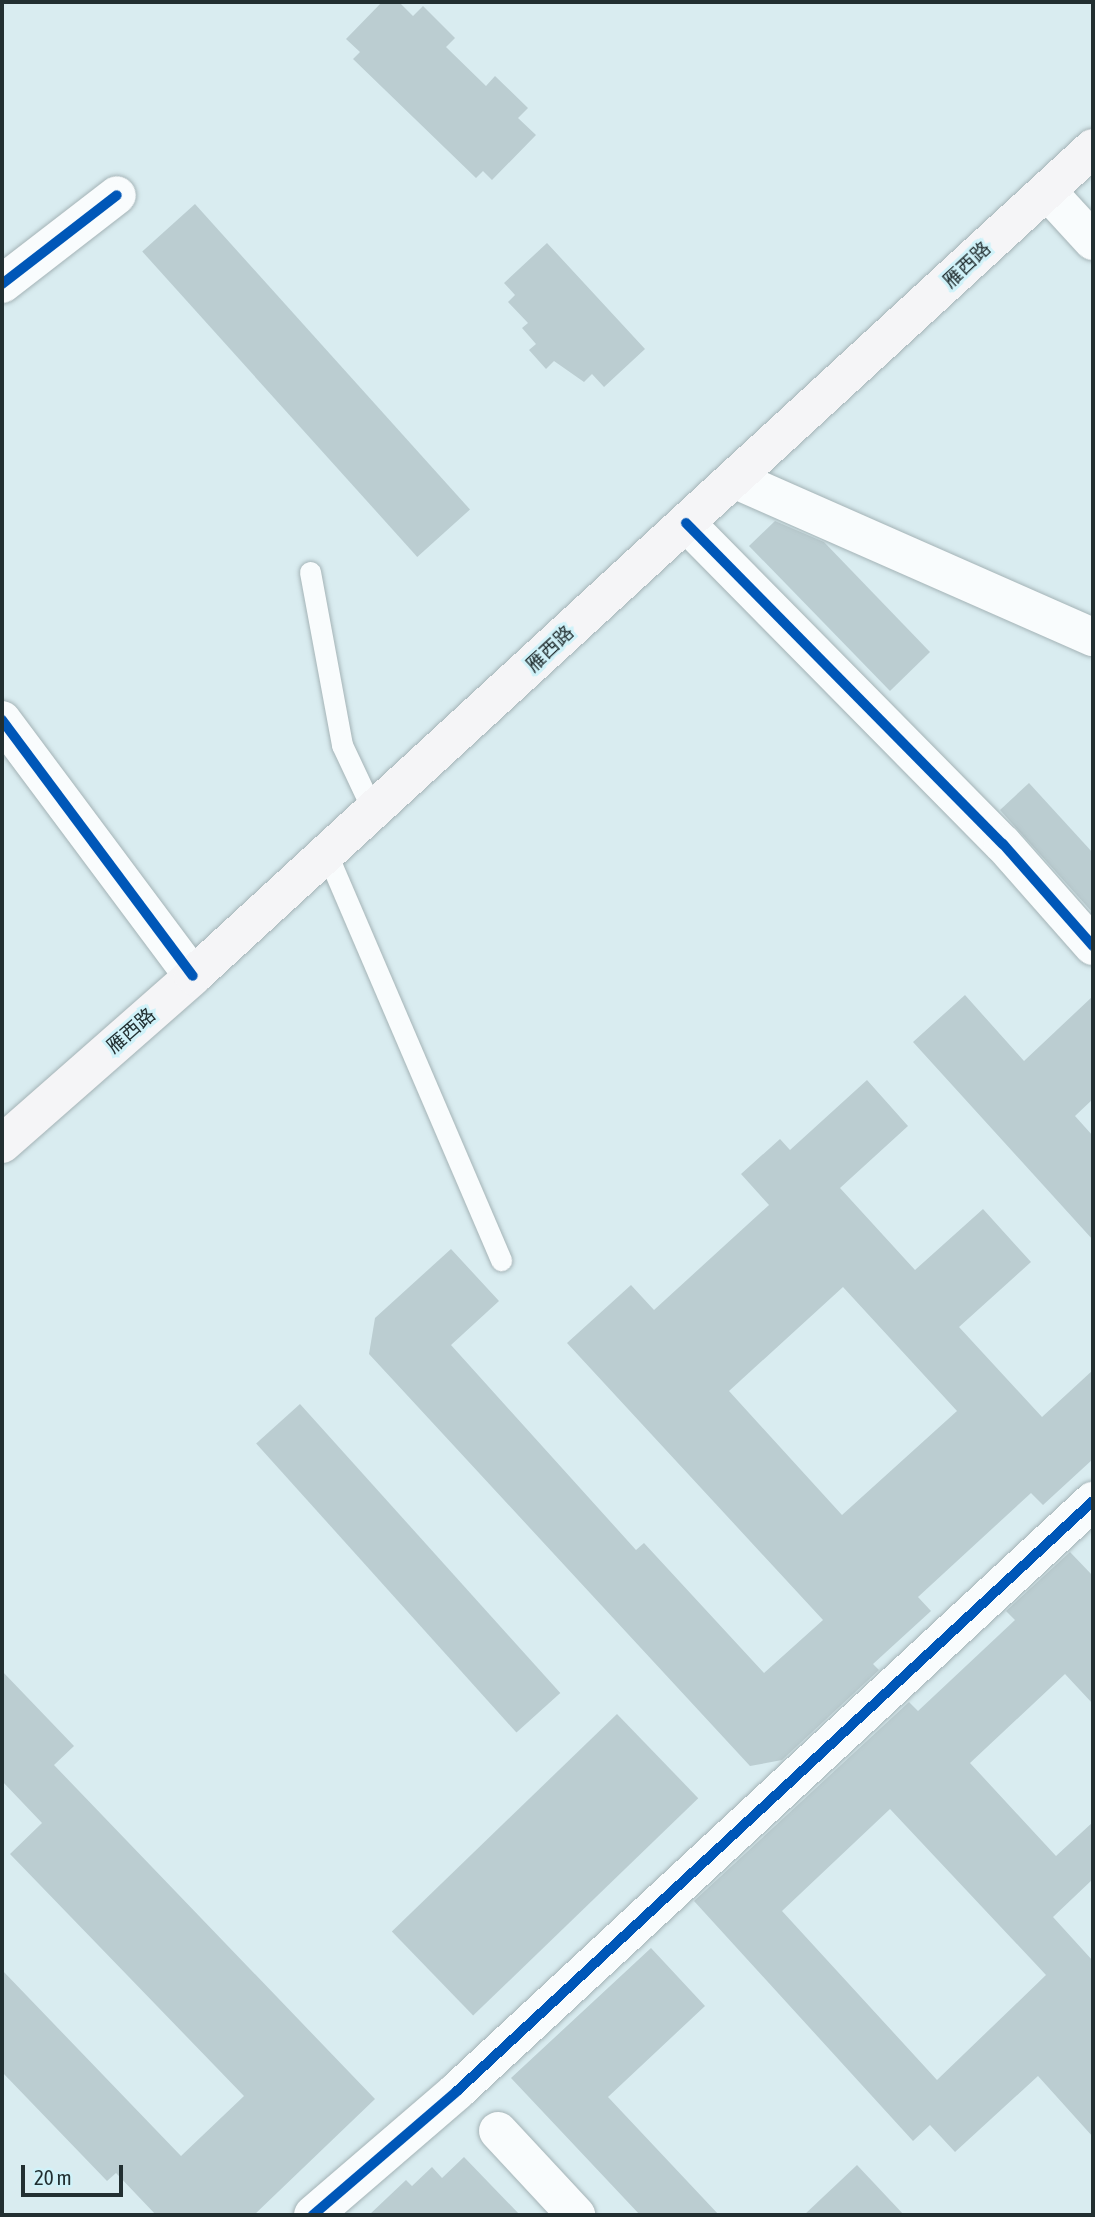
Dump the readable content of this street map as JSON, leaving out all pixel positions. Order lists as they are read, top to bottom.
{
  "streets": {
    "main road": ["雁西路"]
  },
  "scale_bar": "20 m"
}
